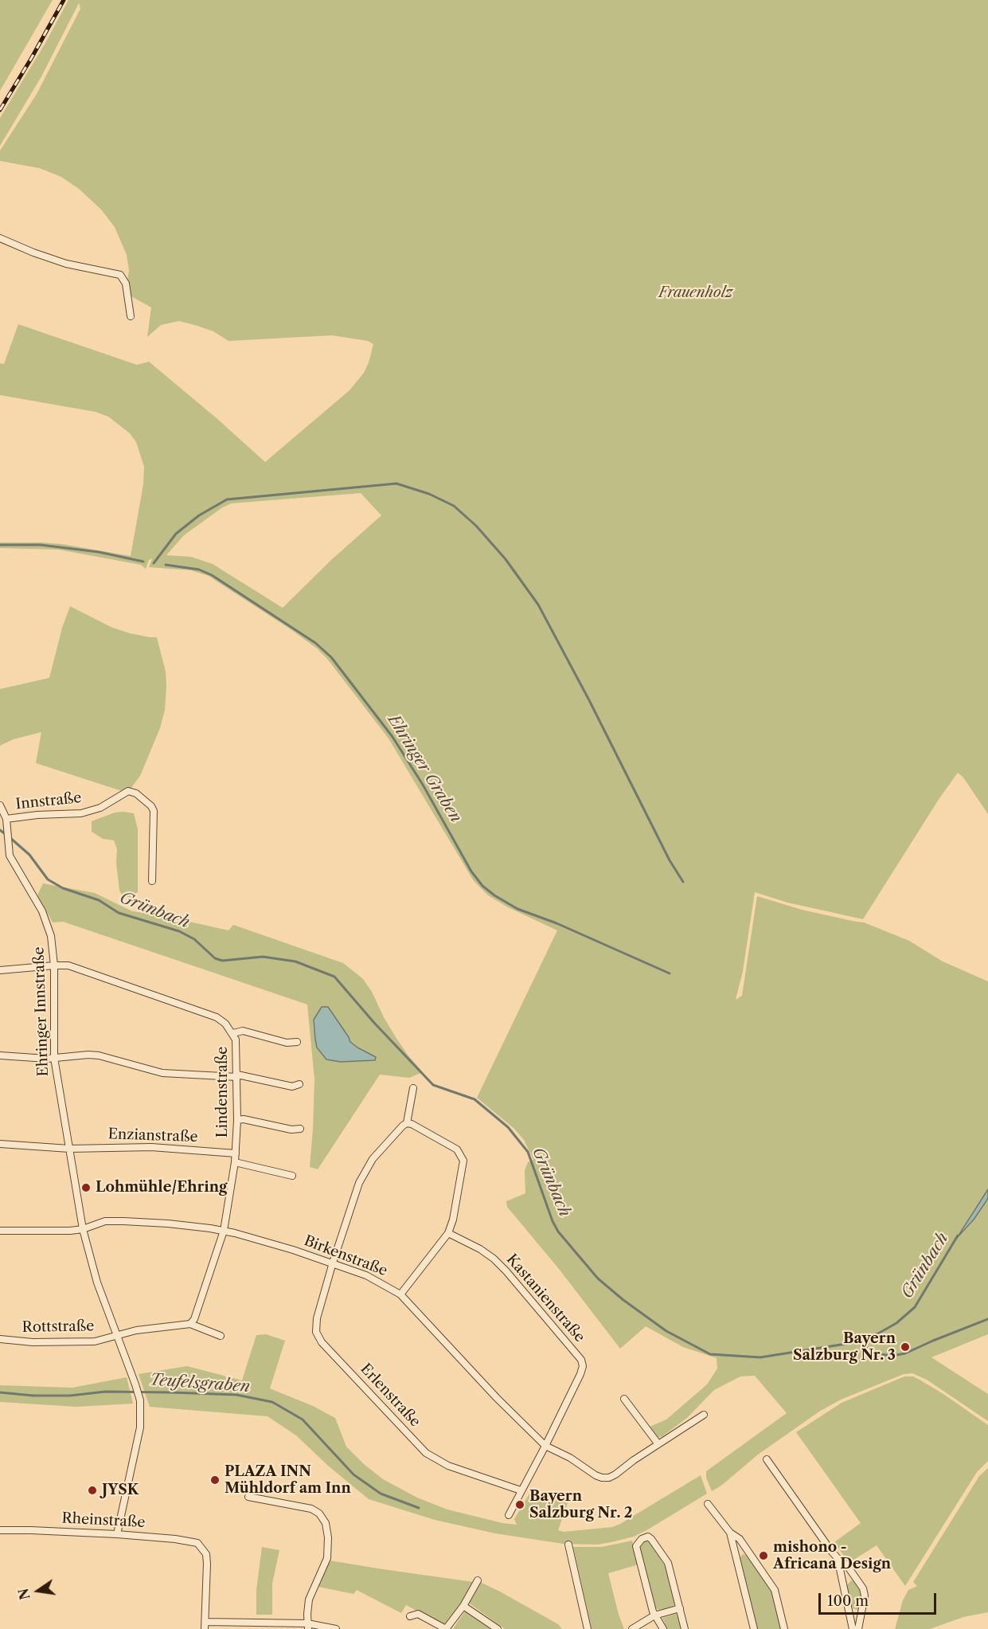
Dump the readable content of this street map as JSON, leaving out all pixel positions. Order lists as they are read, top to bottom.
{
  "streets": {
    "street": [
      "Innstraße",
      "Ehringer Innstraße",
      "Lindenstraße",
      "Enzianstraße",
      "Birkenstraße",
      "Kastanienstraße",
      "Rottstraße",
      "Erlenstraße",
      "Rheinstraße"
    ]
  },
  "crossings": [
    ["Innstraße", "Ehringer Innstraße"],
    ["Ehringer Innstraße", "Lindenstraße"],
    ["Ehringer Innstraße", "Enzianstraße"],
    ["Ehringer Innstraße", "Birkenstraße"],
    ["Ehringer Innstraße", "Rottstraße"],
    ["Ehringer Innstraße", "Rheinstraße"],
    ["Lindenstraße", "Enzianstraße"],
    ["Lindenstraße", "Birkenstraße"],
    ["Lindenstraße", "Rottstraße"],
    ["Birkenstraße", "Kastanienstraße"],
    ["Birkenstraße", "Erlenstraße"]
  ],
  "water": ["Ehringer Graben", "Grünbach", "Teufelsgraben"],
  "parks": ["Frauenholz"],
  "places": [
    "Lohmühle/Ehring",
    "Bayern Salzburg Nr. 3",
    "PLAZA INN Mühldorf am Inn",
    "JYSK",
    "Bayern Salzburg Nr. 2",
    "mishono - Africana Design"
  ],
  "scale_bar": "100 m",
  "north": "left"
}
